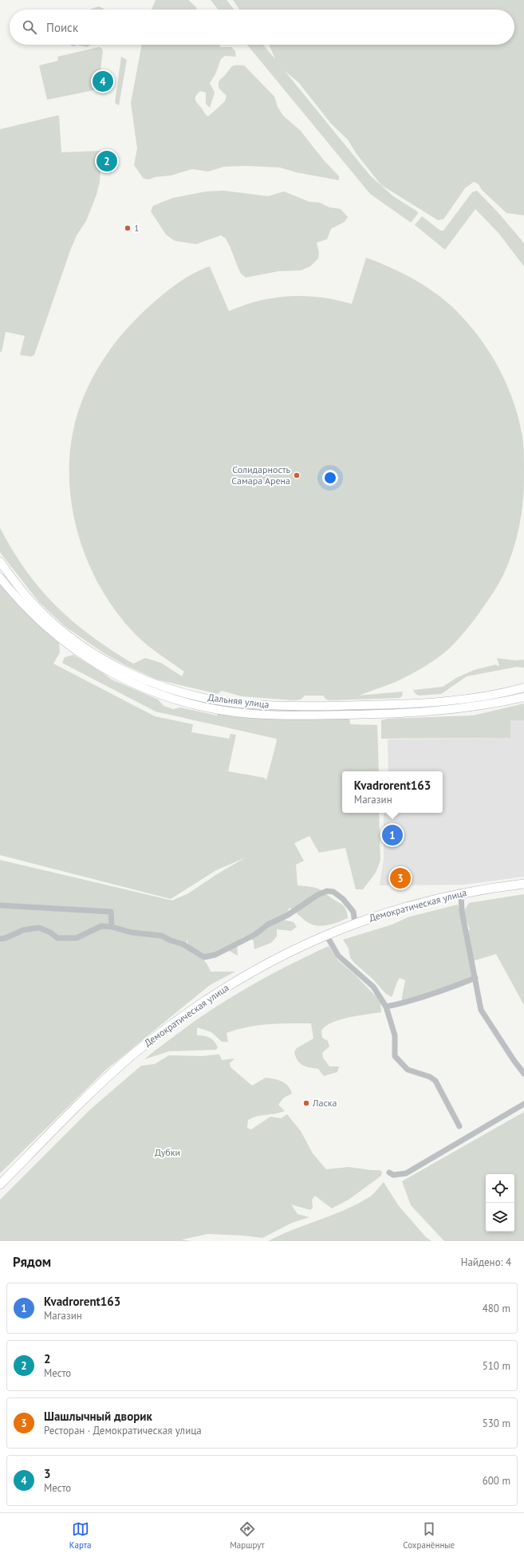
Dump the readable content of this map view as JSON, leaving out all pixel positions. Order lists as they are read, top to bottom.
{
  "streets": {
    "main road": ["Дальняя улица", "Демократическая улица"]
  },
  "parks": ["Дубки"],
  "places": ["1", "Солидарность Самара Арена", "Ласка"],
  "page": {
    "search": "Поиск",
    "pins": [
      "4",
      "2",
      "1",
      "3"
    ],
    "popup": ["Kvadrorent163", "Магазин"],
    "heading": ["Рядом", "Найдено: 4"],
    "list": [
      {
        "mark": "1",
        "name": "Kvadrorent163",
        "note": "Магазин",
        "value": "480 m"
      },
      {
        "mark": "2",
        "name": "2",
        "note": "Место",
        "value": "510 m"
      },
      {
        "mark": "3",
        "name": "Шашлычный дворик",
        "note": "Ресторан · Демократическая улица",
        "value": "530 m"
      },
      {
        "mark": "4",
        "name": "3",
        "note": "Место",
        "value": "600 m"
      }
    ],
    "nav": ["Карта", "Маршрут", "Сохранённые"]
  }
}
